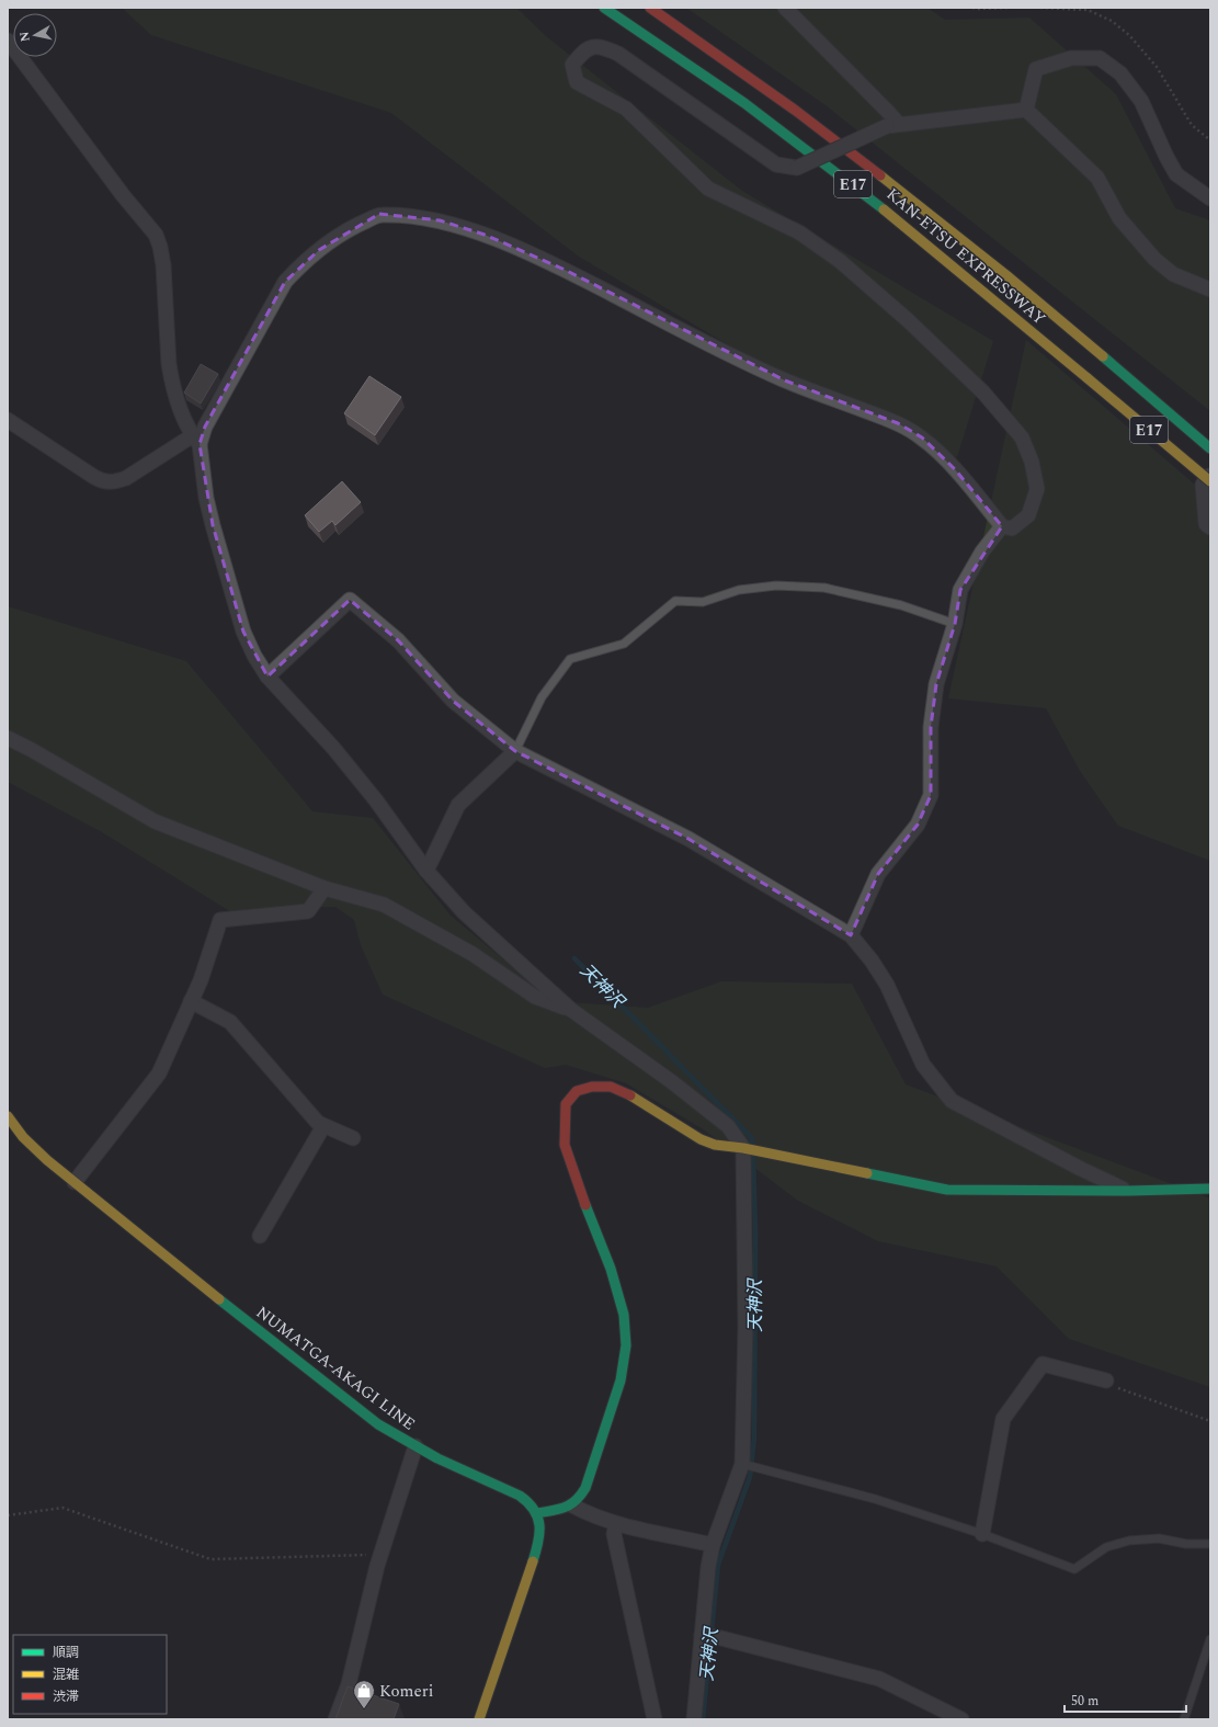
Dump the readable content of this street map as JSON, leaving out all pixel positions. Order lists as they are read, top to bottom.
{
  "streets": {
    "main road": ["E17", "KAN-ETSU EXPRESSWAY", "NUMATGA-AKAGI LINE"]
  },
  "water": ["天神沢"],
  "places": {
    "shop": ["Komeri"]
  },
  "legend": ["順調", "混雑", "渋滞"],
  "scale_bar": "50 m",
  "north": "left"
}
